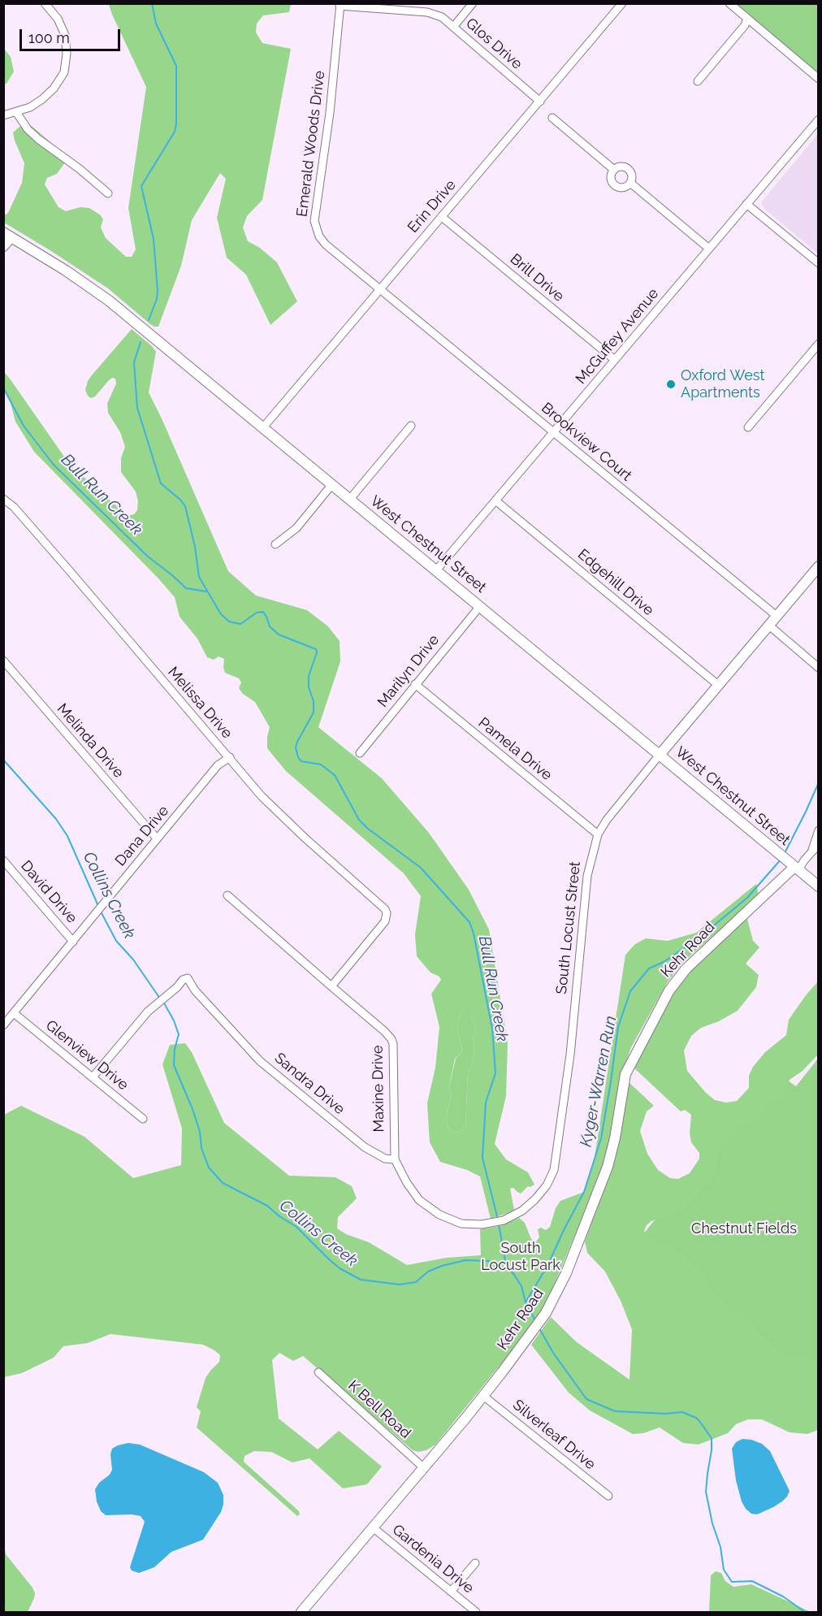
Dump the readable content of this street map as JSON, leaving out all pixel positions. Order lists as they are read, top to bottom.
{
  "streets": {
    "street": [
      "Glos Drive",
      "Emerald Woods Drive",
      "Erin Drive",
      "Brill Drive",
      "McGuffey Avenue",
      "Brookview Court",
      "West Chestnut Street",
      "Edgehill Drive",
      "Marilyn Drive",
      "Melissa Drive",
      "Melinda Drive",
      "Pamela Drive",
      "Dana Drive",
      "David Drive",
      "South Locust Street",
      "Kehr Road",
      "Glenview Drive",
      "Sandra Drive",
      "Maxine Drive",
      "K Bell Road",
      "Silverleaf Drive",
      "Gardenia Drive"
    ]
  },
  "crossings": [
    ["Glos Drive", "Emerald Woods Drive"],
    ["Glos Drive", "Erin Drive"],
    ["Emerald Woods Drive", "Erin Drive"],
    ["Emerald Woods Drive", "Brookview Court"],
    ["Erin Drive", "Brill Drive"],
    ["Erin Drive", "Brookview Court"],
    ["Erin Drive", "West Chestnut Street"],
    ["Brill Drive", "McGuffey Avenue"],
    ["McGuffey Avenue", "Brookview Court"],
    ["McGuffey Avenue", "West Chestnut Street"],
    ["McGuffey Avenue", "Edgehill Drive"],
    ["Brookview Court", "South Locust Street"],
    ["West Chestnut Street", "Marilyn Drive"],
    ["West Chestnut Street", "South Locust Street"],
    ["West Chestnut Street", "Kehr Road"],
    ["Edgehill Drive", "South Locust Street"],
    ["Marilyn Drive", "Pamela Drive"],
    ["Melissa Drive", "Dana Drive"],
    ["Melissa Drive", "Maxine Drive"],
    ["Melinda Drive", "Dana Drive"],
    ["Pamela Drive", "South Locust Street"],
    ["Dana Drive", "David Drive"],
    ["Dana Drive", "Glenview Drive"],
    ["South Locust Street", "Sandra Drive"],
    ["South Locust Street", "Maxine Drive"],
    ["Kehr Road", "K Bell Road"],
    ["Kehr Road", "Silverleaf Drive"],
    ["Kehr Road", "Gardenia Drive"],
    ["Glenview Drive", "Sandra Drive"],
    ["Sandra Drive", "Maxine Drive"]
  ],
  "water": ["Bull Run Creek", "Collins Creek", "Kyger-Warren Run"],
  "parks": ["Chestnut Fields", "South Locust Park"],
  "places": ["Oxford West Apartments"],
  "scale_bar": "100 m"
}
